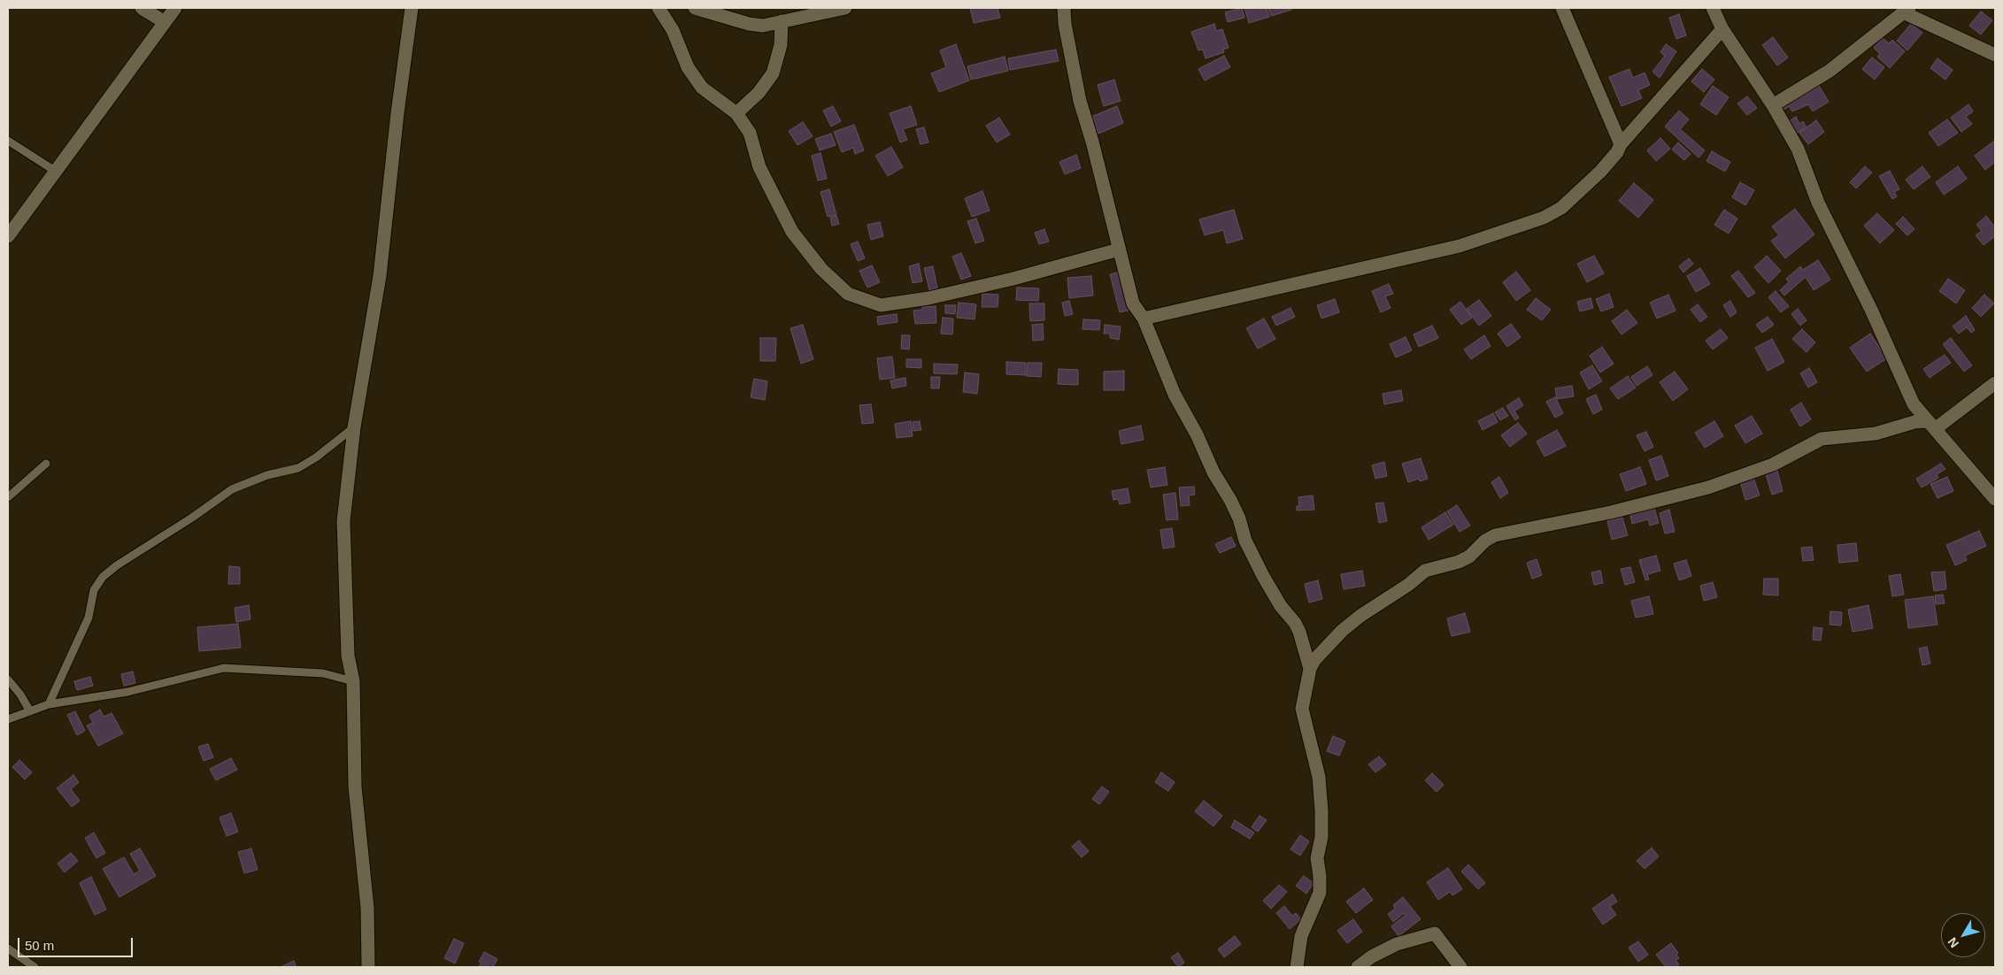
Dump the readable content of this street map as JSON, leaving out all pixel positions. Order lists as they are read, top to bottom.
{
  "scale_bar": "50 m",
  "north": "bottom left"
}
